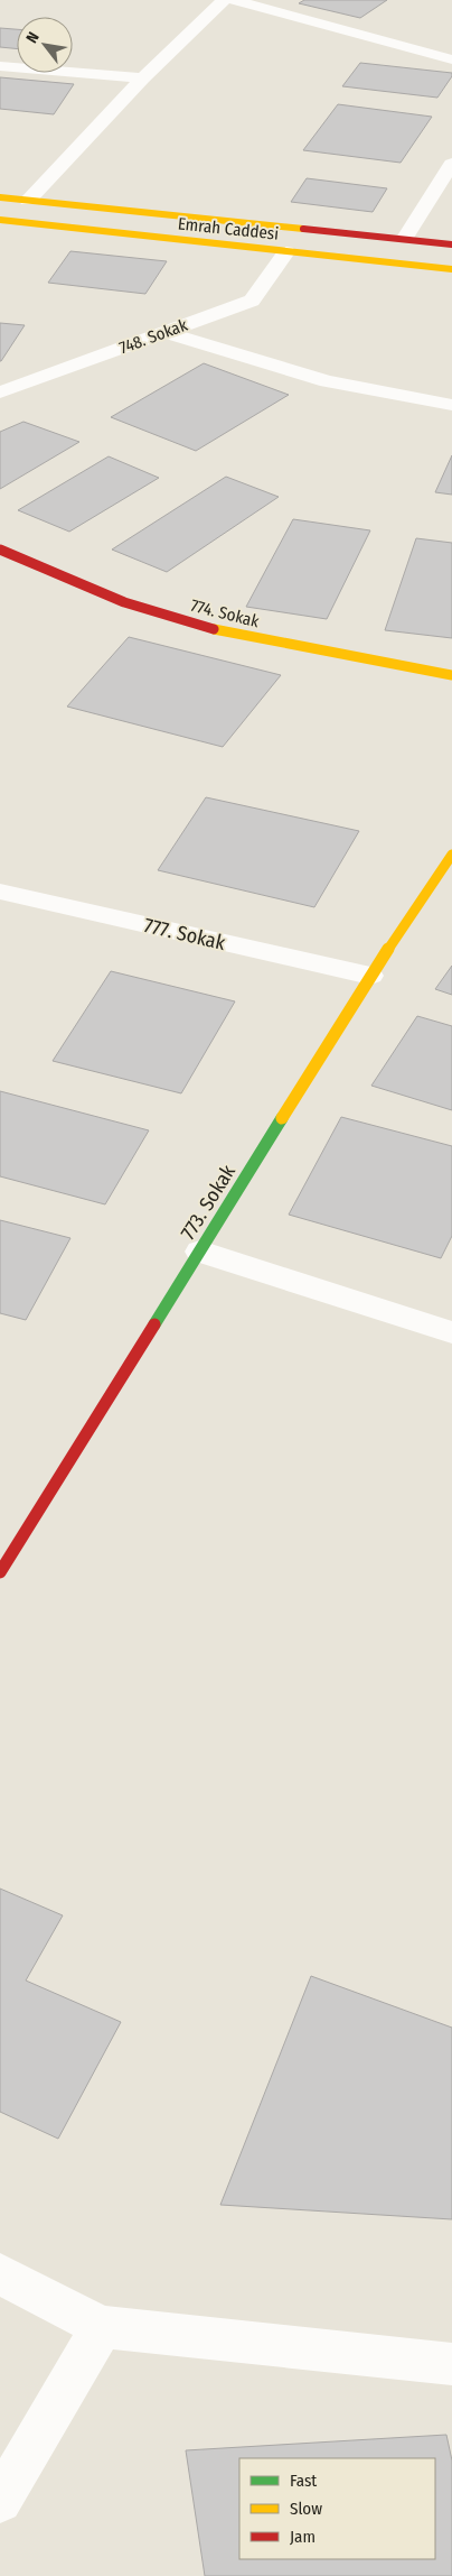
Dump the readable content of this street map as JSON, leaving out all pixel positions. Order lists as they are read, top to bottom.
{
  "streets": {
    "street": [
      "Emrah Caddesi",
      "748. Sokak",
      "774. Sokak",
      "777. Sokak",
      "773. Sokak"
    ]
  },
  "crossings": [
    ["Emrah Caddesi", "748. Sokak"],
    ["777. Sokak", "773. Sokak"]
  ],
  "legend": ["Fast", "Slow", "Jam"],
  "north": "top left"
}
